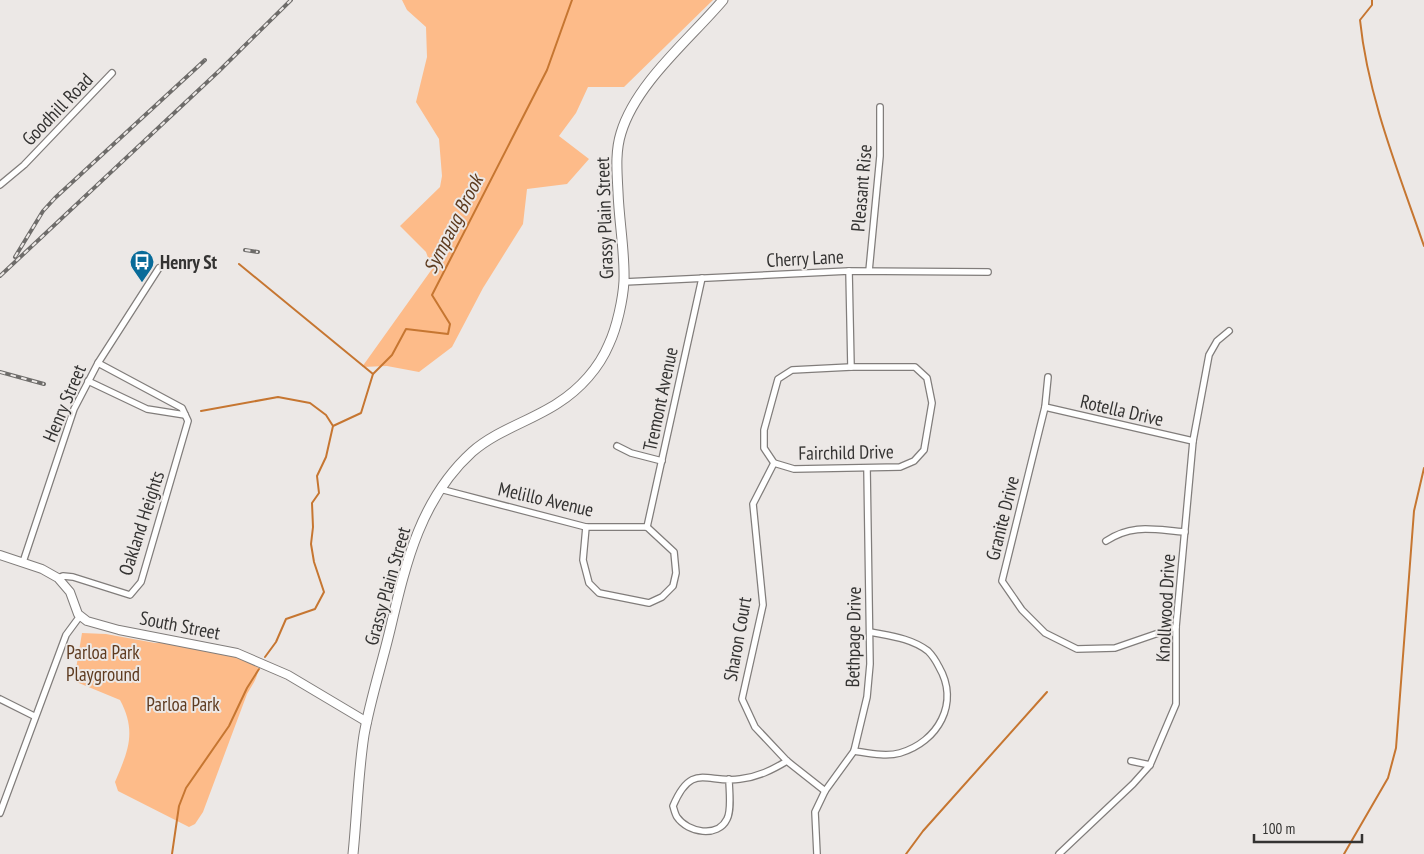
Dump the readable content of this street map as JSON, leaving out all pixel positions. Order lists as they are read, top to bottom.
{
  "streets": {
    "main road": ["Grassy Plain Street"],
    "street": [
      "Goodhill Road",
      "Pleasant Rise",
      "Cherry Lane",
      "Tremont Avenue",
      "Henry Street",
      "Rotella Drive",
      "Fairchild Drive",
      "Melillo Avenue",
      "Granite Drive",
      "Oakland Heights",
      "Knollwood Drive",
      "South Street",
      "Bethpage Drive",
      "Sharon Court"
    ]
  },
  "crossings": [
    ["Pleasant Rise", "Cherry Lane"],
    ["Grassy Plain Street", "Cherry Lane"],
    ["Grassy Plain Street", "Melillo Avenue"],
    ["Grassy Plain Street", "South Street"],
    ["Cherry Lane", "Tremont Avenue"],
    ["Tremont Avenue", "Melillo Avenue"],
    ["Rotella Drive", "Granite Drive"],
    ["Rotella Drive", "Knollwood Drive"],
    ["Fairchild Drive", "Bethpage Drive"],
    ["Fairchild Drive", "Sharon Court"],
    ["Granite Drive", "Knollwood Drive"],
    ["Bethpage Drive", "Sharon Court"]
  ],
  "water": ["Sympaug Brook"],
  "parks": ["Parloa Park Playground", "Parloa Park"],
  "places": {
    "bus stop": ["Henry St"]
  },
  "scale_bar": "100 m"
}
